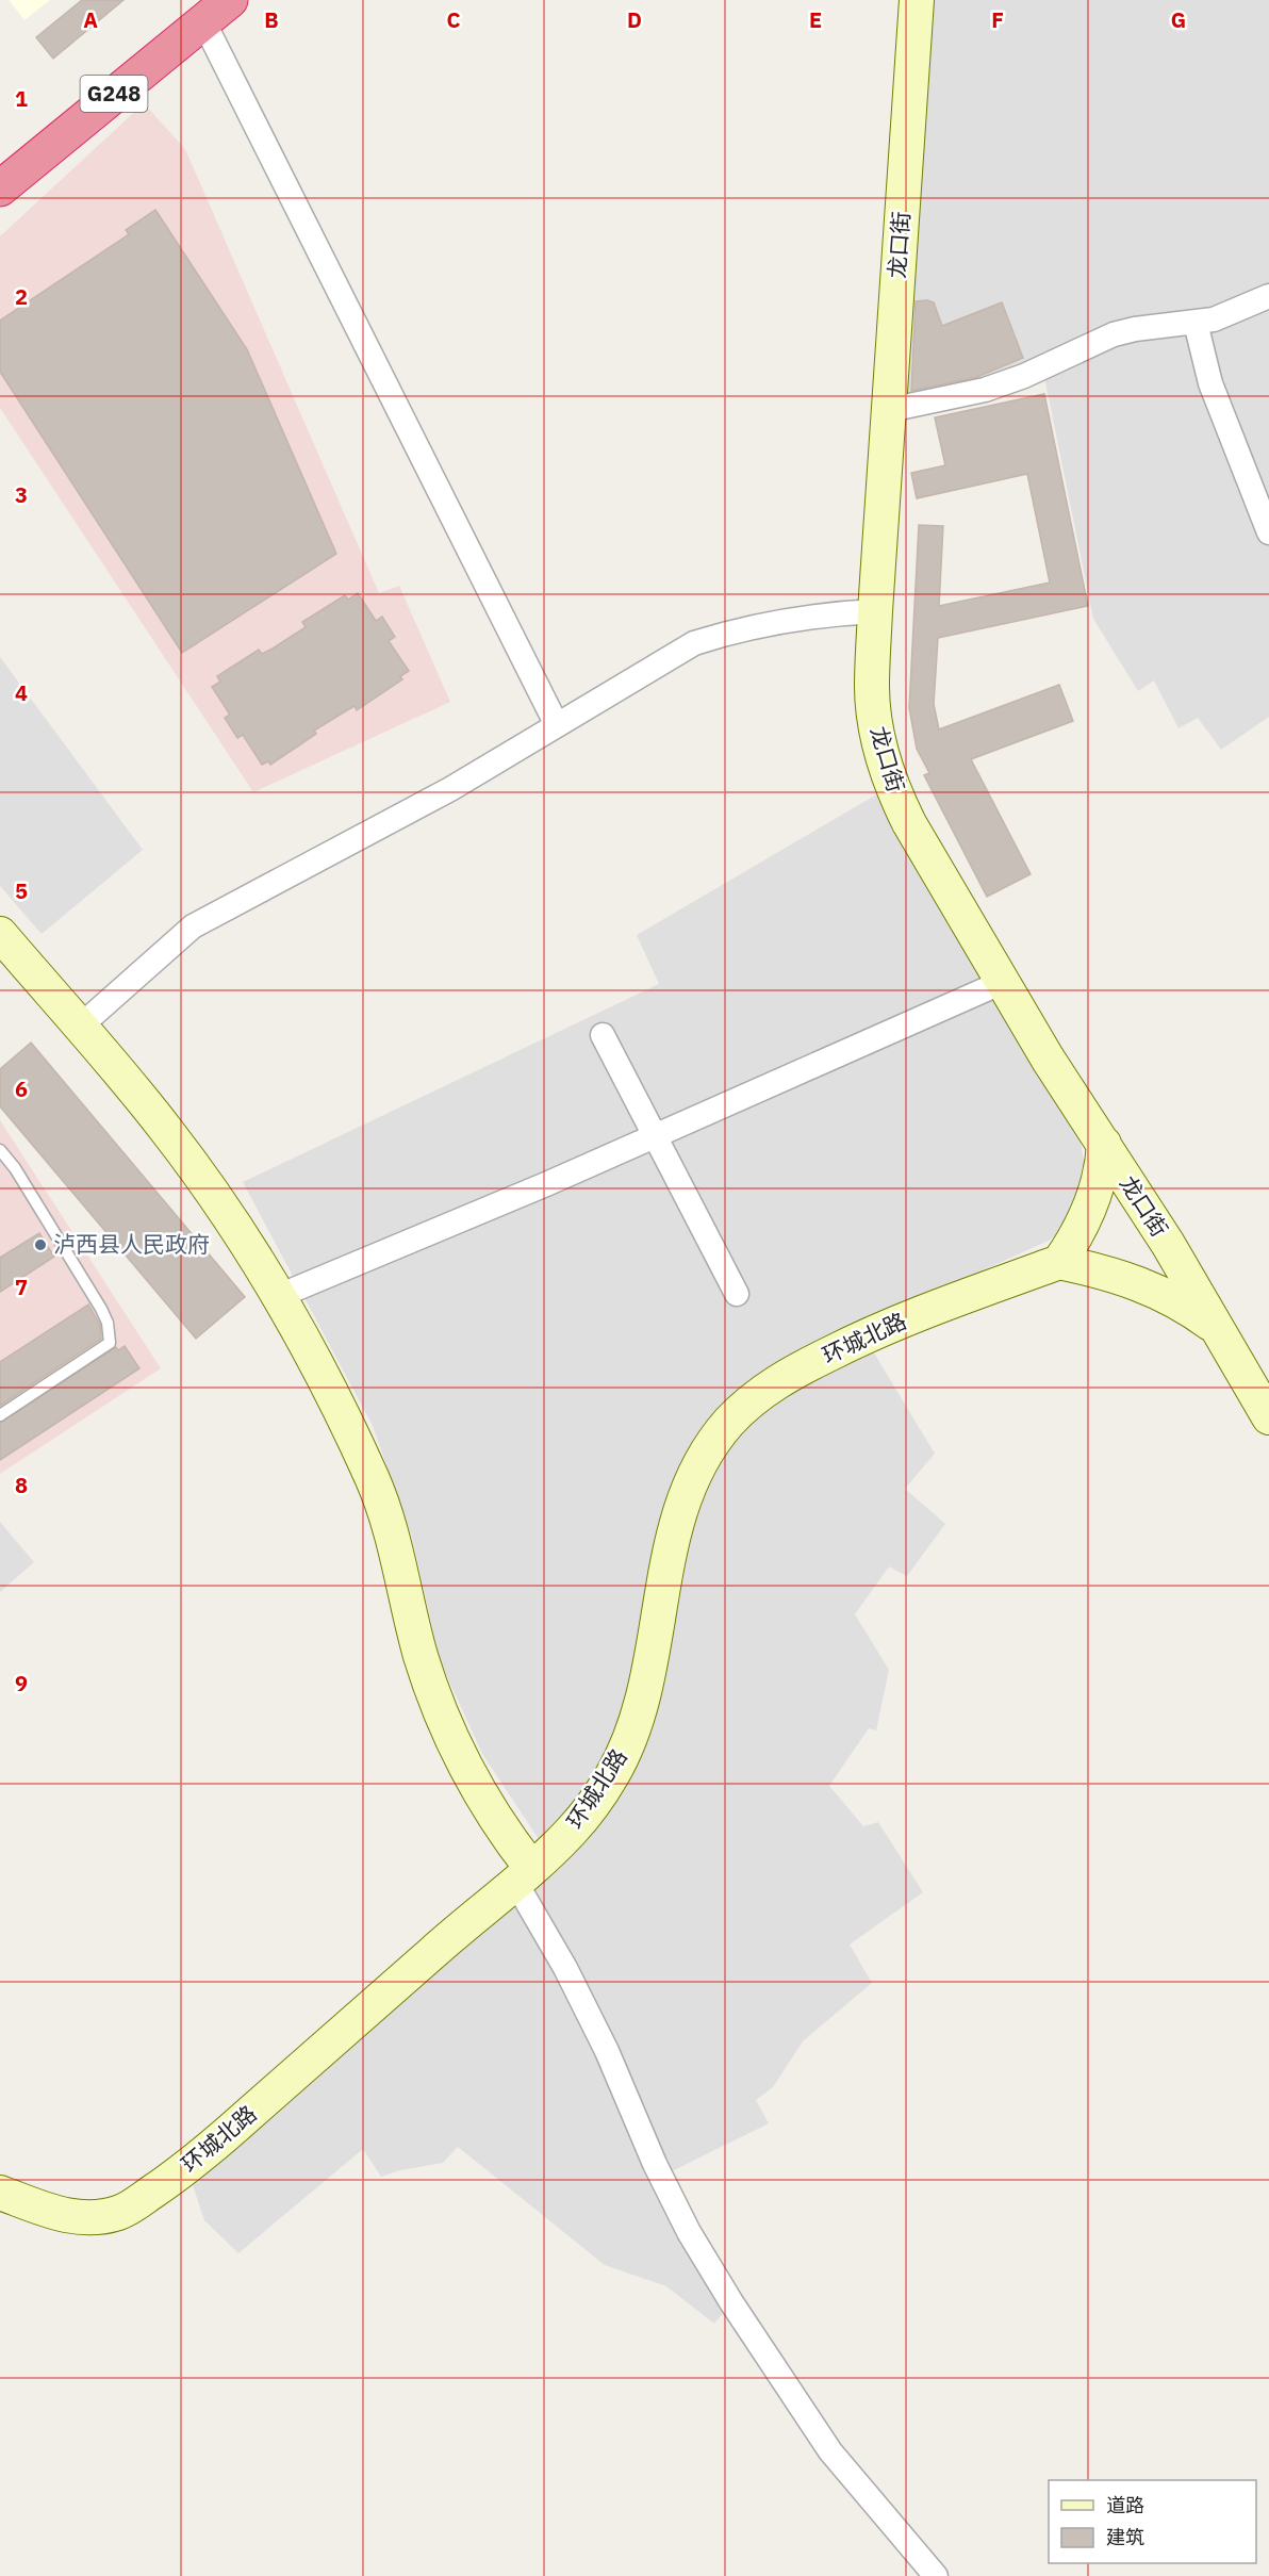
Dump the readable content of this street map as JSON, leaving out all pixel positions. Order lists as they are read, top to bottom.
{
  "streets": {
    "highway": ["G248"],
    "main road": ["龙口街", "环城北路"]
  },
  "places": ["泸西县人民政府"],
  "legend": ["道路", "建筑"],
  "grid": {
    "columns": [
      "A",
      "B",
      "C",
      "D",
      "E",
      "F",
      "G"
    ],
    "rows": [
      "1",
      "2",
      "3",
      "4",
      "5",
      "6",
      "7",
      "8",
      "9"
    ]
  }
}
